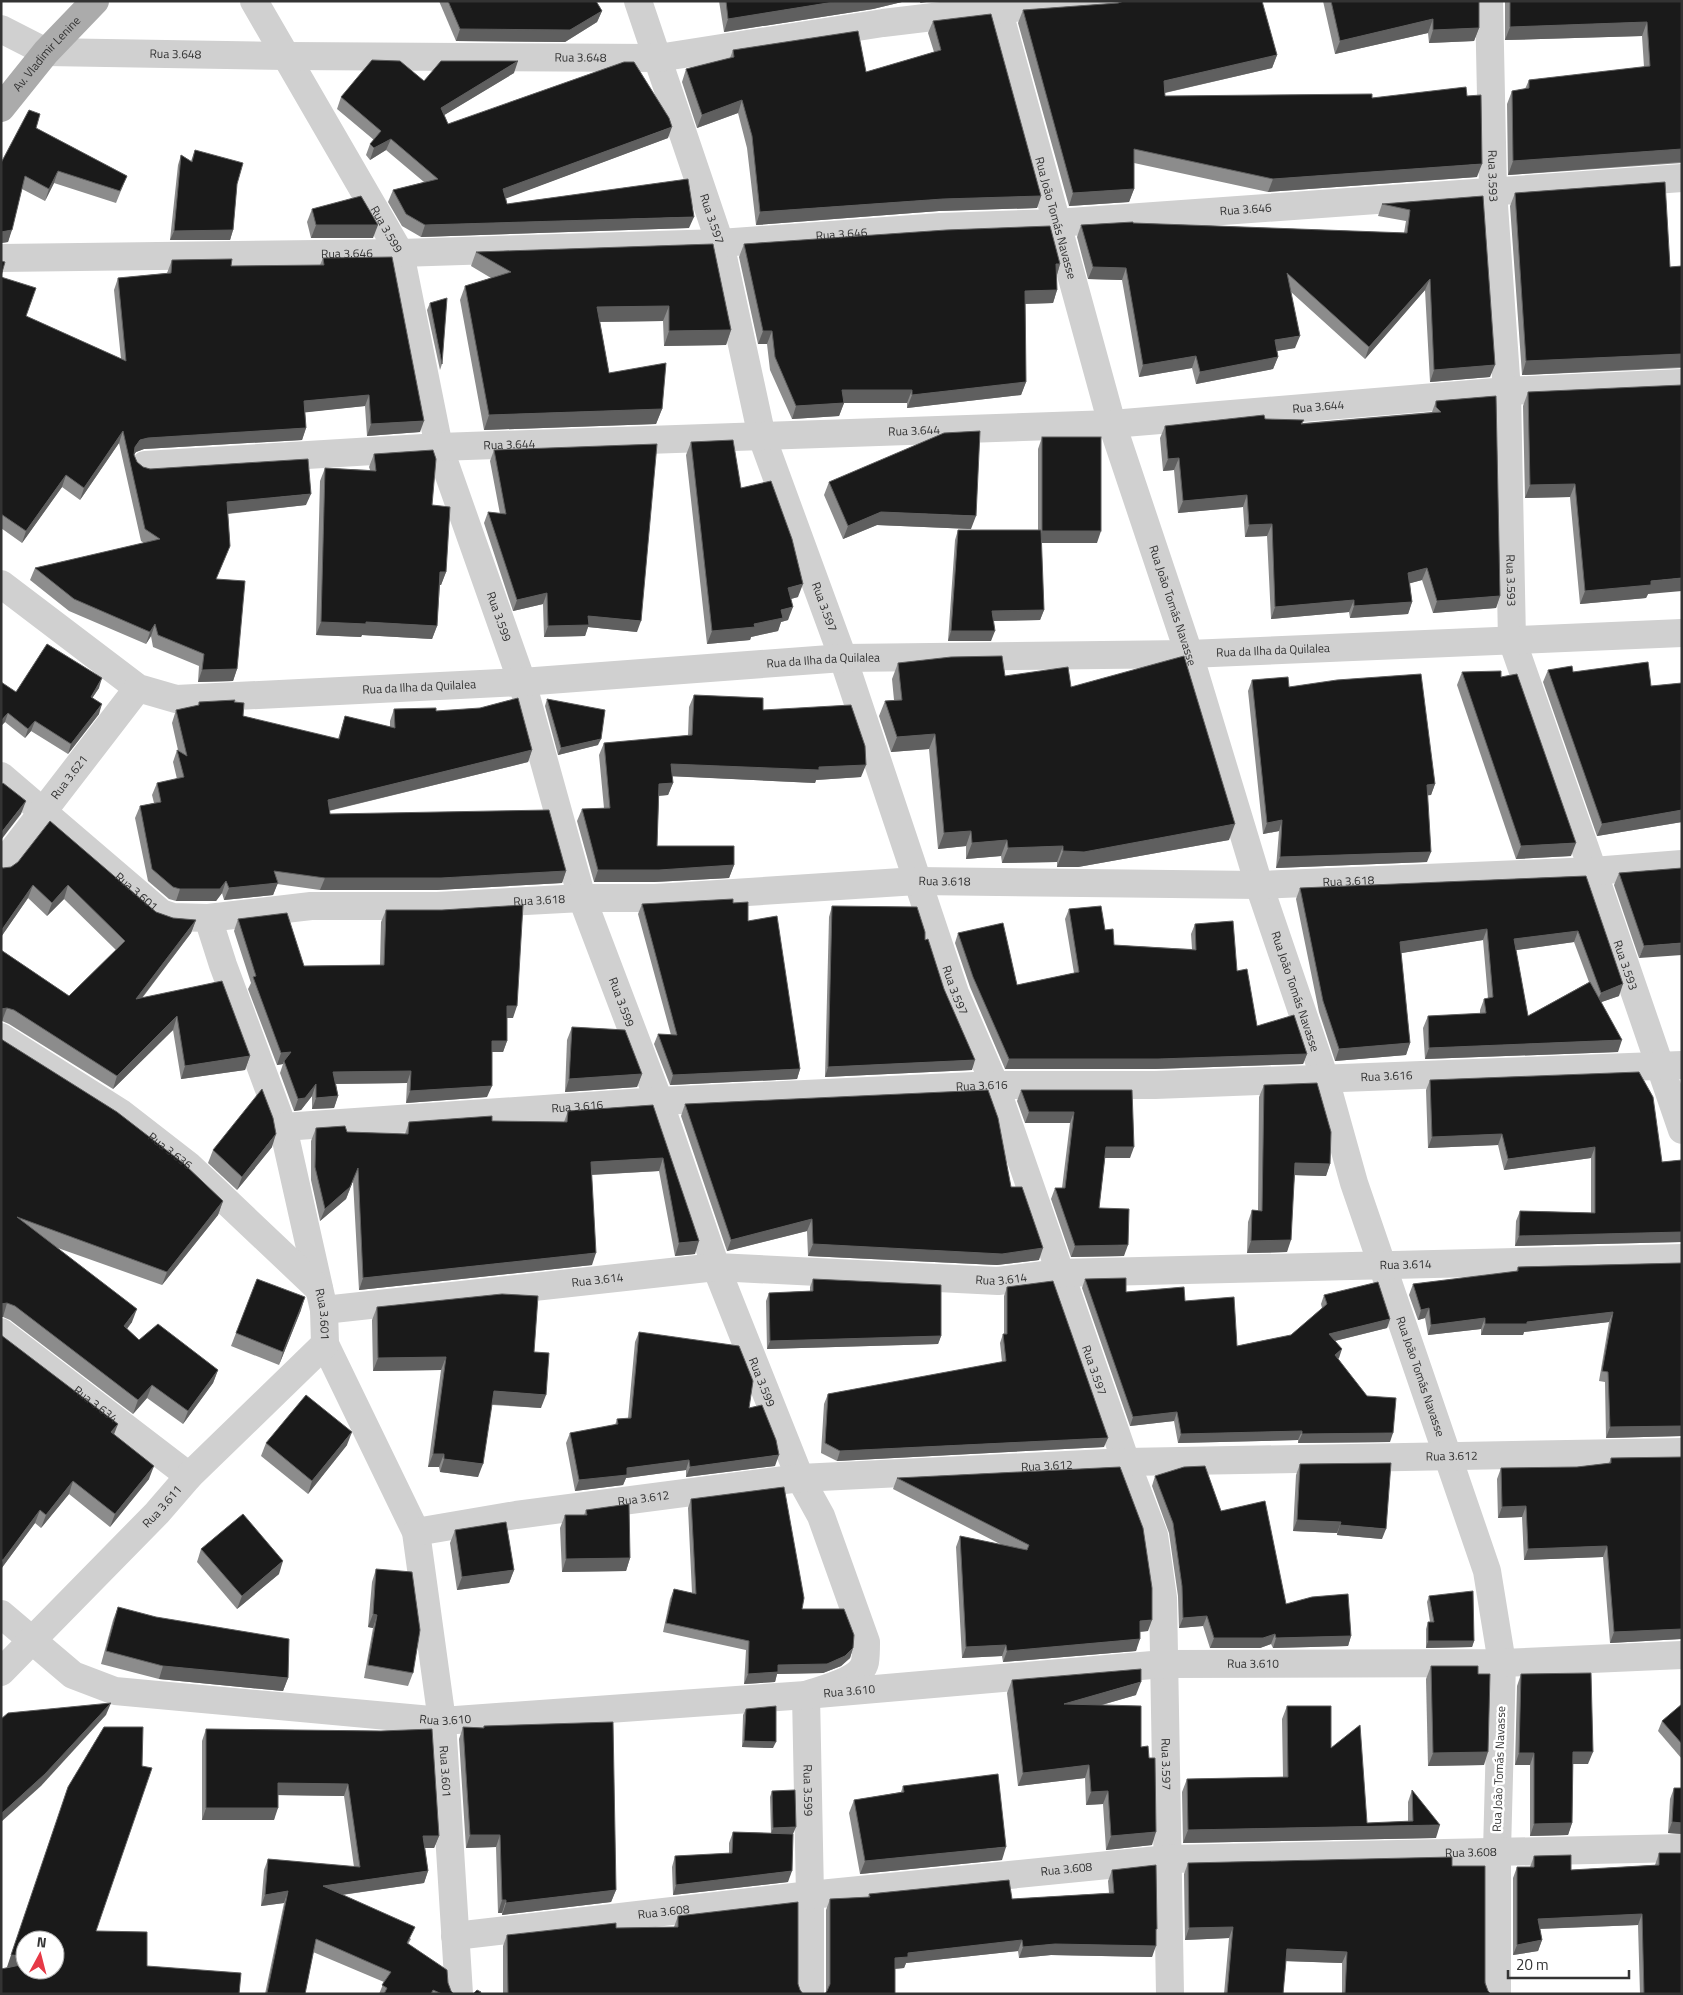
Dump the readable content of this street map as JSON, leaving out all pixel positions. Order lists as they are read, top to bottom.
{
  "streets": {
    "main road": ["Av. Vladimir Lenine"],
    "street": [
      "Rua 3.648",
      "Rua 3.593",
      "Rua 3.646",
      "Rua João Tomás Navasse",
      "Rua 3.597",
      "Rua 3.599",
      "Rua 3.644",
      "Rua da Ilha da Quilalea",
      "Rua 3.621",
      "Rua 3.618",
      "Rua 3.601",
      "Rua 3.616",
      "Rua 3.636",
      "Rua 3.614",
      "Rua 3.634",
      "Rua 3.612",
      "Rua 3.611",
      "Rua 3.610",
      "Rua 3.608"
    ]
  },
  "crossings": [
    ["Av. Vladimir Lenine", "Rua 3.648"],
    ["Rua 3.648", "Rua João Tomás Navasse"],
    ["Rua 3.648", "Rua 3.597"],
    ["Rua 3.648", "Rua 3.599"],
    ["Rua 3.593", "Rua 3.646"],
    ["Rua 3.593", "Rua 3.644"],
    ["Rua 3.593", "Rua da Ilha da Quilalea"],
    ["Rua 3.593", "Rua 3.618"],
    ["Rua 3.593", "Rua 3.616"],
    ["Rua 3.646", "Rua João Tomás Navasse"],
    ["Rua 3.646", "Rua 3.597"],
    ["Rua 3.646", "Rua 3.599"],
    ["Rua João Tomás Navasse", "Rua 3.644"],
    ["Rua João Tomás Navasse", "Rua da Ilha da Quilalea"],
    ["Rua João Tomás Navasse", "Rua 3.618"],
    ["Rua João Tomás Navasse", "Rua 3.616"],
    ["Rua João Tomás Navasse", "Rua 3.614"],
    ["Rua João Tomás Navasse", "Rua 3.612"],
    ["Rua João Tomás Navasse", "Rua 3.610"],
    ["Rua João Tomás Navasse", "Rua 3.608"],
    ["Rua 3.597", "Rua 3.644"],
    ["Rua 3.597", "Rua da Ilha da Quilalea"],
    ["Rua 3.597", "Rua 3.618"],
    ["Rua 3.597", "Rua 3.616"],
    ["Rua 3.597", "Rua 3.614"],
    ["Rua 3.597", "Rua 3.612"],
    ["Rua 3.597", "Rua 3.610"],
    ["Rua 3.597", "Rua 3.608"],
    ["Rua 3.599", "Rua 3.644"],
    ["Rua 3.599", "Rua da Ilha da Quilalea"],
    ["Rua 3.599", "Rua 3.618"],
    ["Rua 3.599", "Rua 3.616"],
    ["Rua 3.599", "Rua 3.614"],
    ["Rua 3.599", "Rua 3.612"],
    ["Rua 3.599", "Rua 3.610"],
    ["Rua 3.599", "Rua 3.608"],
    ["Rua da Ilha da Quilalea", "Rua 3.621"],
    ["Rua 3.621", "Rua 3.601"],
    ["Rua 3.618", "Rua 3.601"],
    ["Rua 3.601", "Rua 3.616"],
    ["Rua 3.601", "Rua 3.636"],
    ["Rua 3.601", "Rua 3.614"],
    ["Rua 3.601", "Rua 3.612"],
    ["Rua 3.601", "Rua 3.611"],
    ["Rua 3.601", "Rua 3.610"],
    ["Rua 3.601", "Rua 3.608"],
    ["Rua 3.636", "Rua 3.614"],
    ["Rua 3.634", "Rua 3.611"],
    ["Rua 3.611", "Rua 3.610"]
  ],
  "scale_bar": "20 m",
  "north": "top"
}
